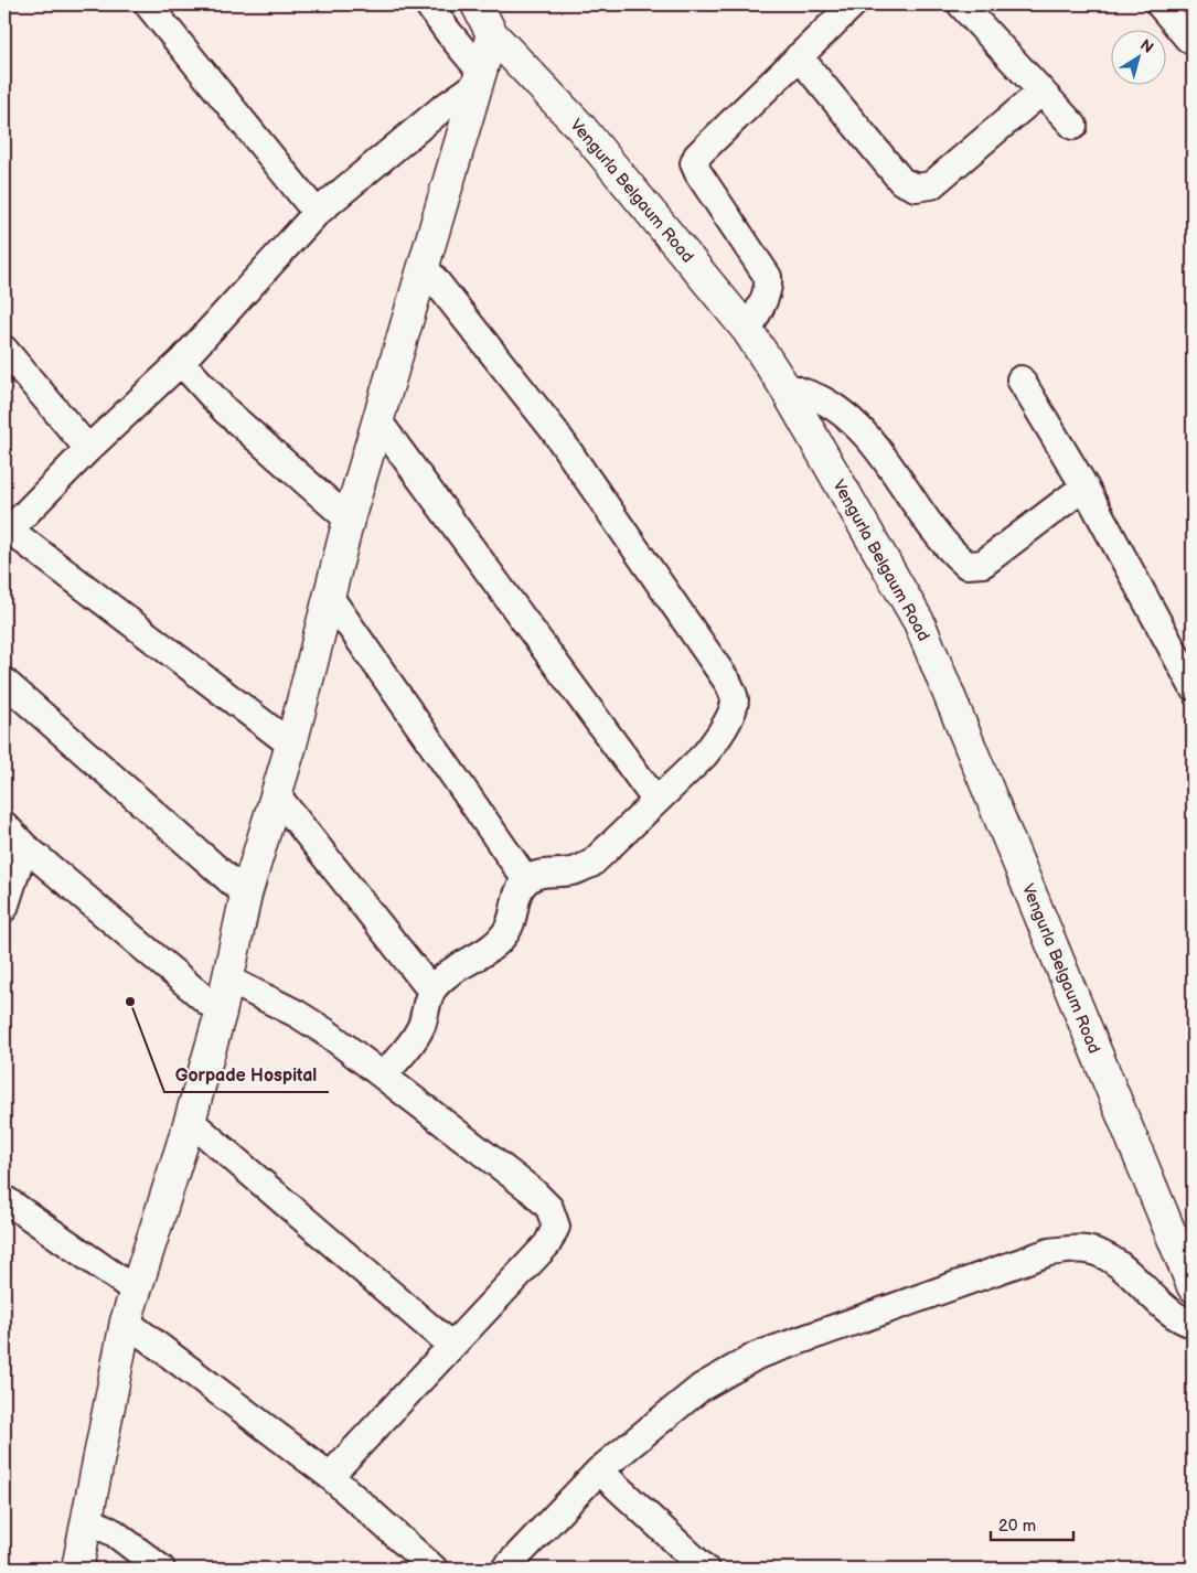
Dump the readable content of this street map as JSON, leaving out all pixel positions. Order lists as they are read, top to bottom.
{
  "streets": {
    "main road": ["Vengurla Belgaum Road"]
  },
  "places": ["Gorpade Hospital"],
  "scale_bar": "20 m",
  "north": "top right"
}
